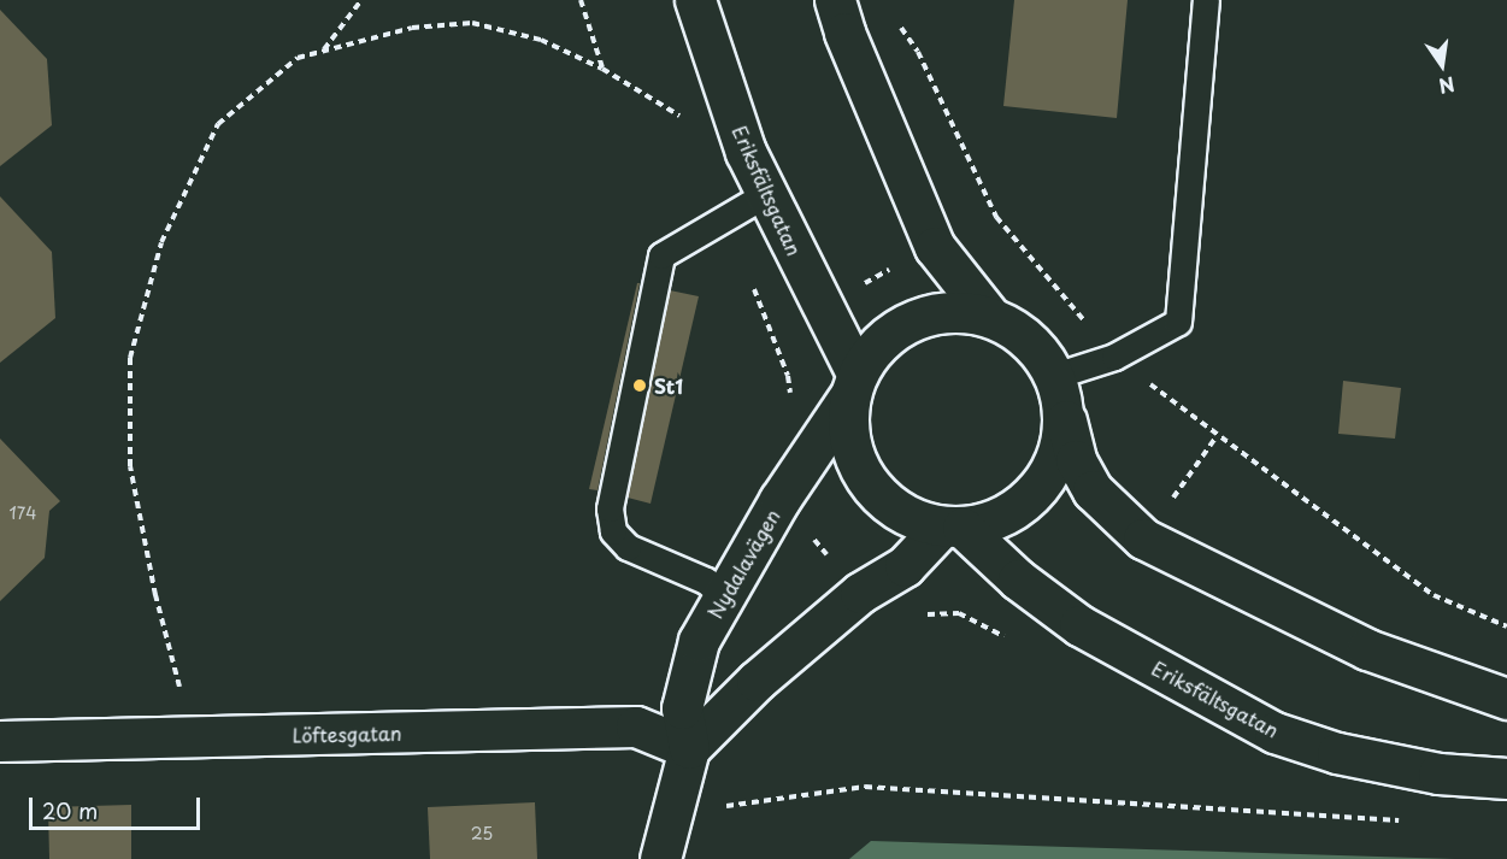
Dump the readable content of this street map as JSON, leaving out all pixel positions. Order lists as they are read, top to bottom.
{
  "streets": {
    "street": ["Eriksfältsgatan", "Nydalavägen", "Löftesgatan"]
  },
  "crossings": [
    ["Eriksfältsgatan", "Nydalavägen"],
    ["Nydalavägen", "Löftesgatan"]
  ],
  "places": ["St1"],
  "house_numbers": ["174", "25"],
  "scale_bar": "20 m",
  "north": "bottom"
}
